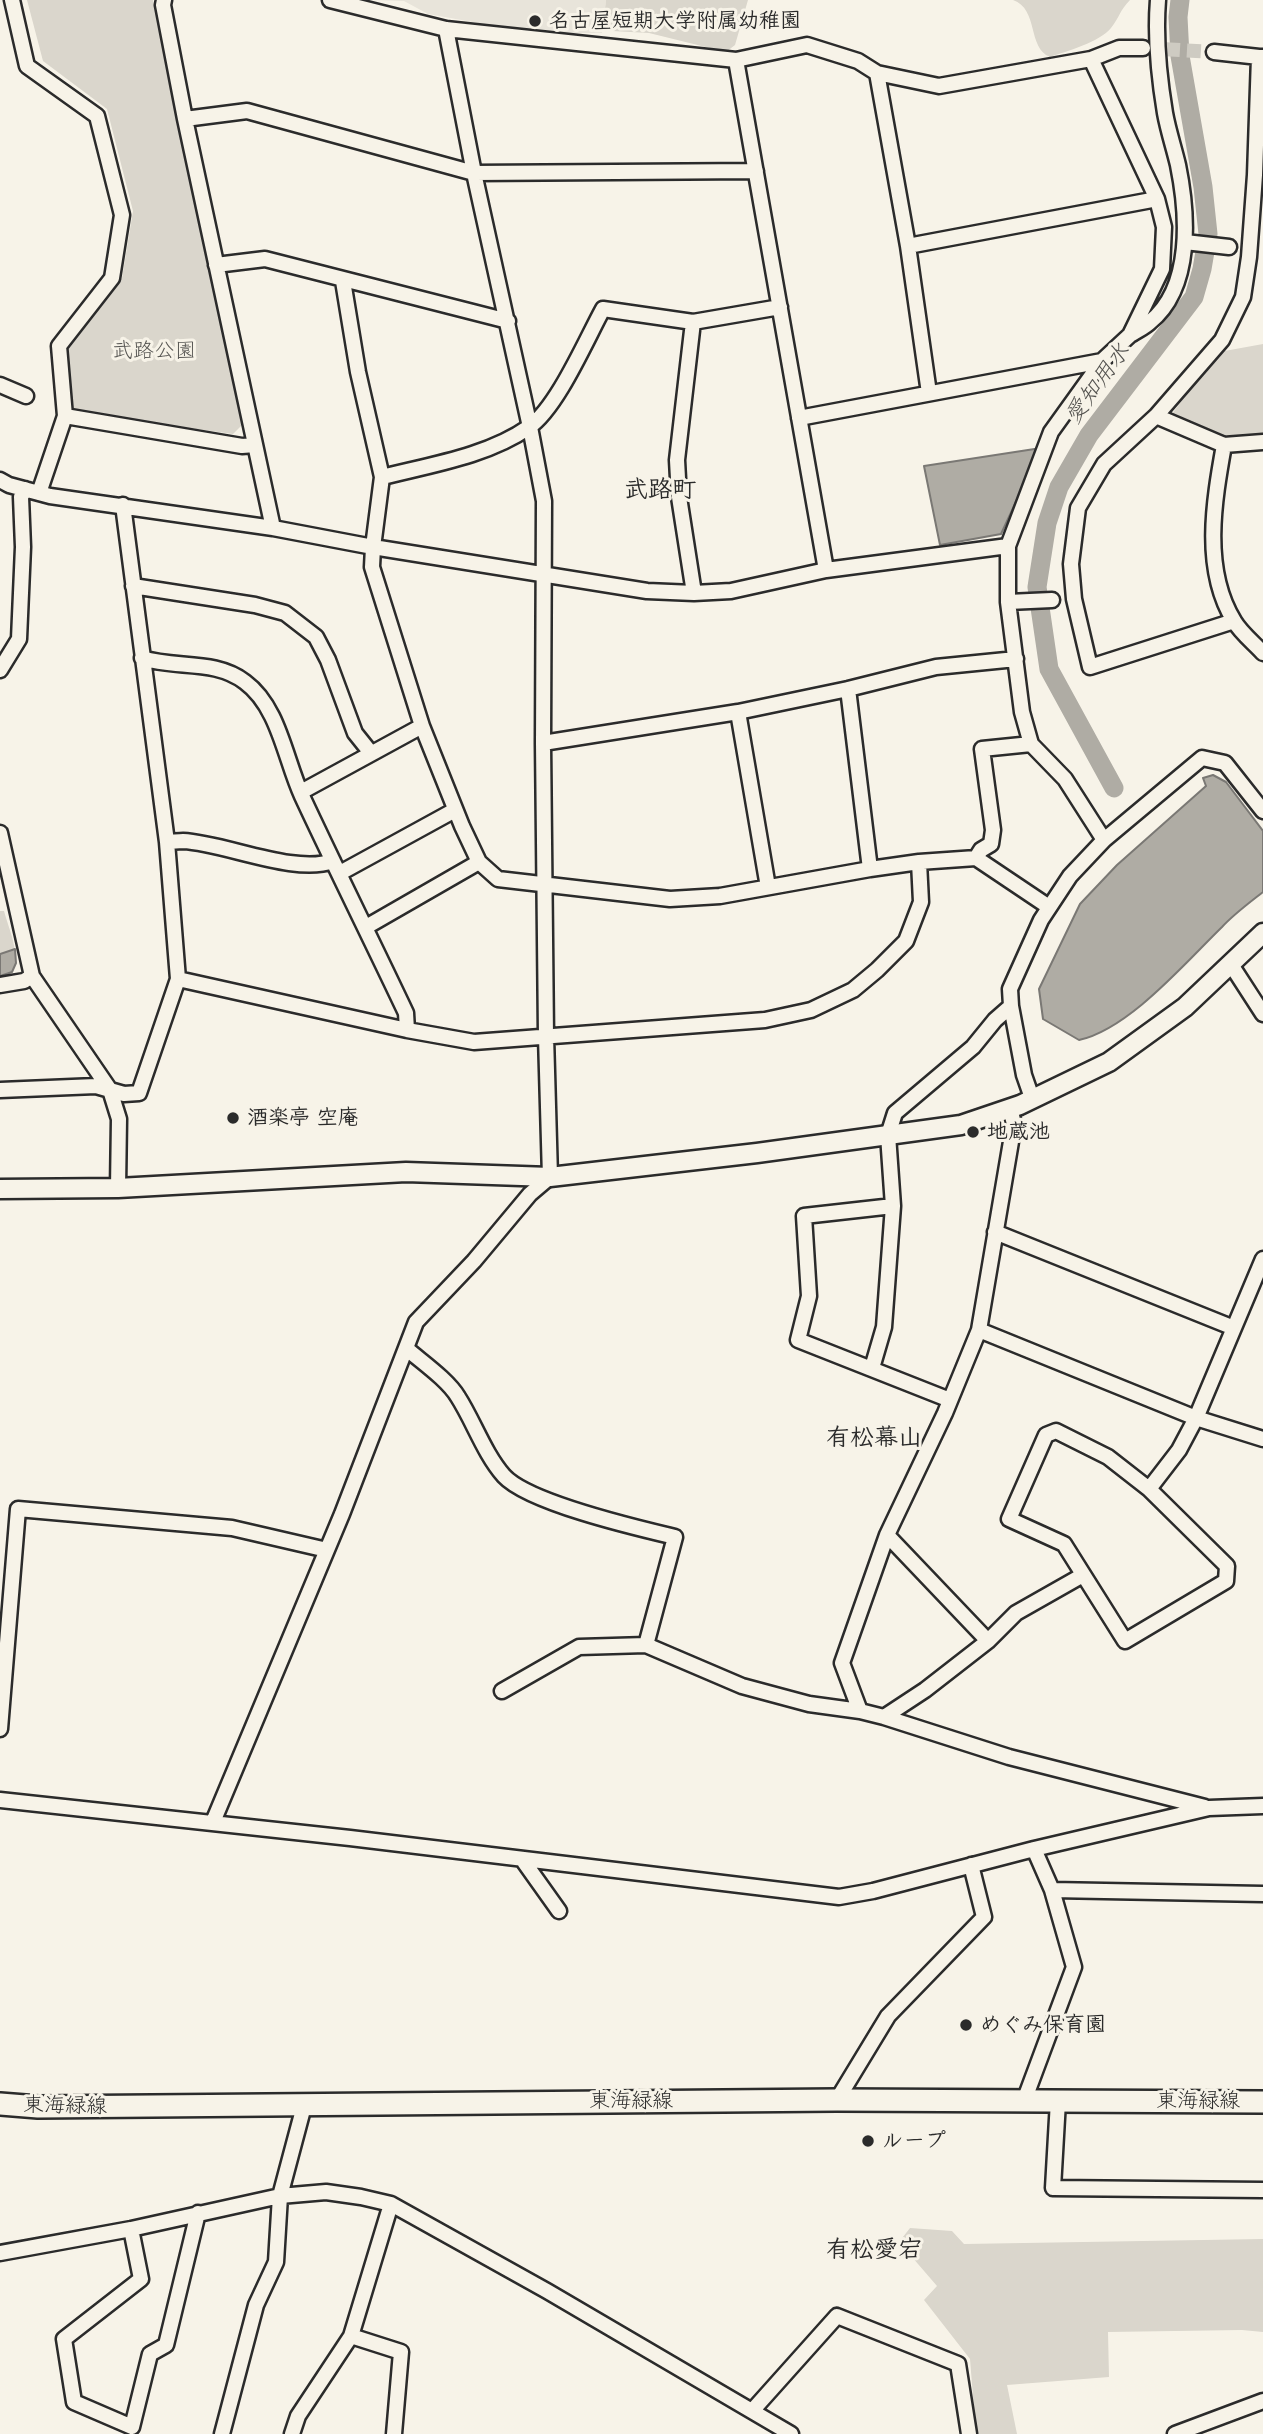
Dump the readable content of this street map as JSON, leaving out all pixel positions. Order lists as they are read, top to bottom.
{
  "streets": {
    "main road": ["東海緑線"]
  },
  "districts": ["武路町", "有松幕山", "有松愛宕"],
  "water": ["愛知用水"],
  "parks": ["武路公園"],
  "places": [
    "名古屋短期大学附属幼稚園",
    "酒楽亭 空庵",
    "地蔵池",
    "めぐみ保育園",
    "ループ"
  ]
}
